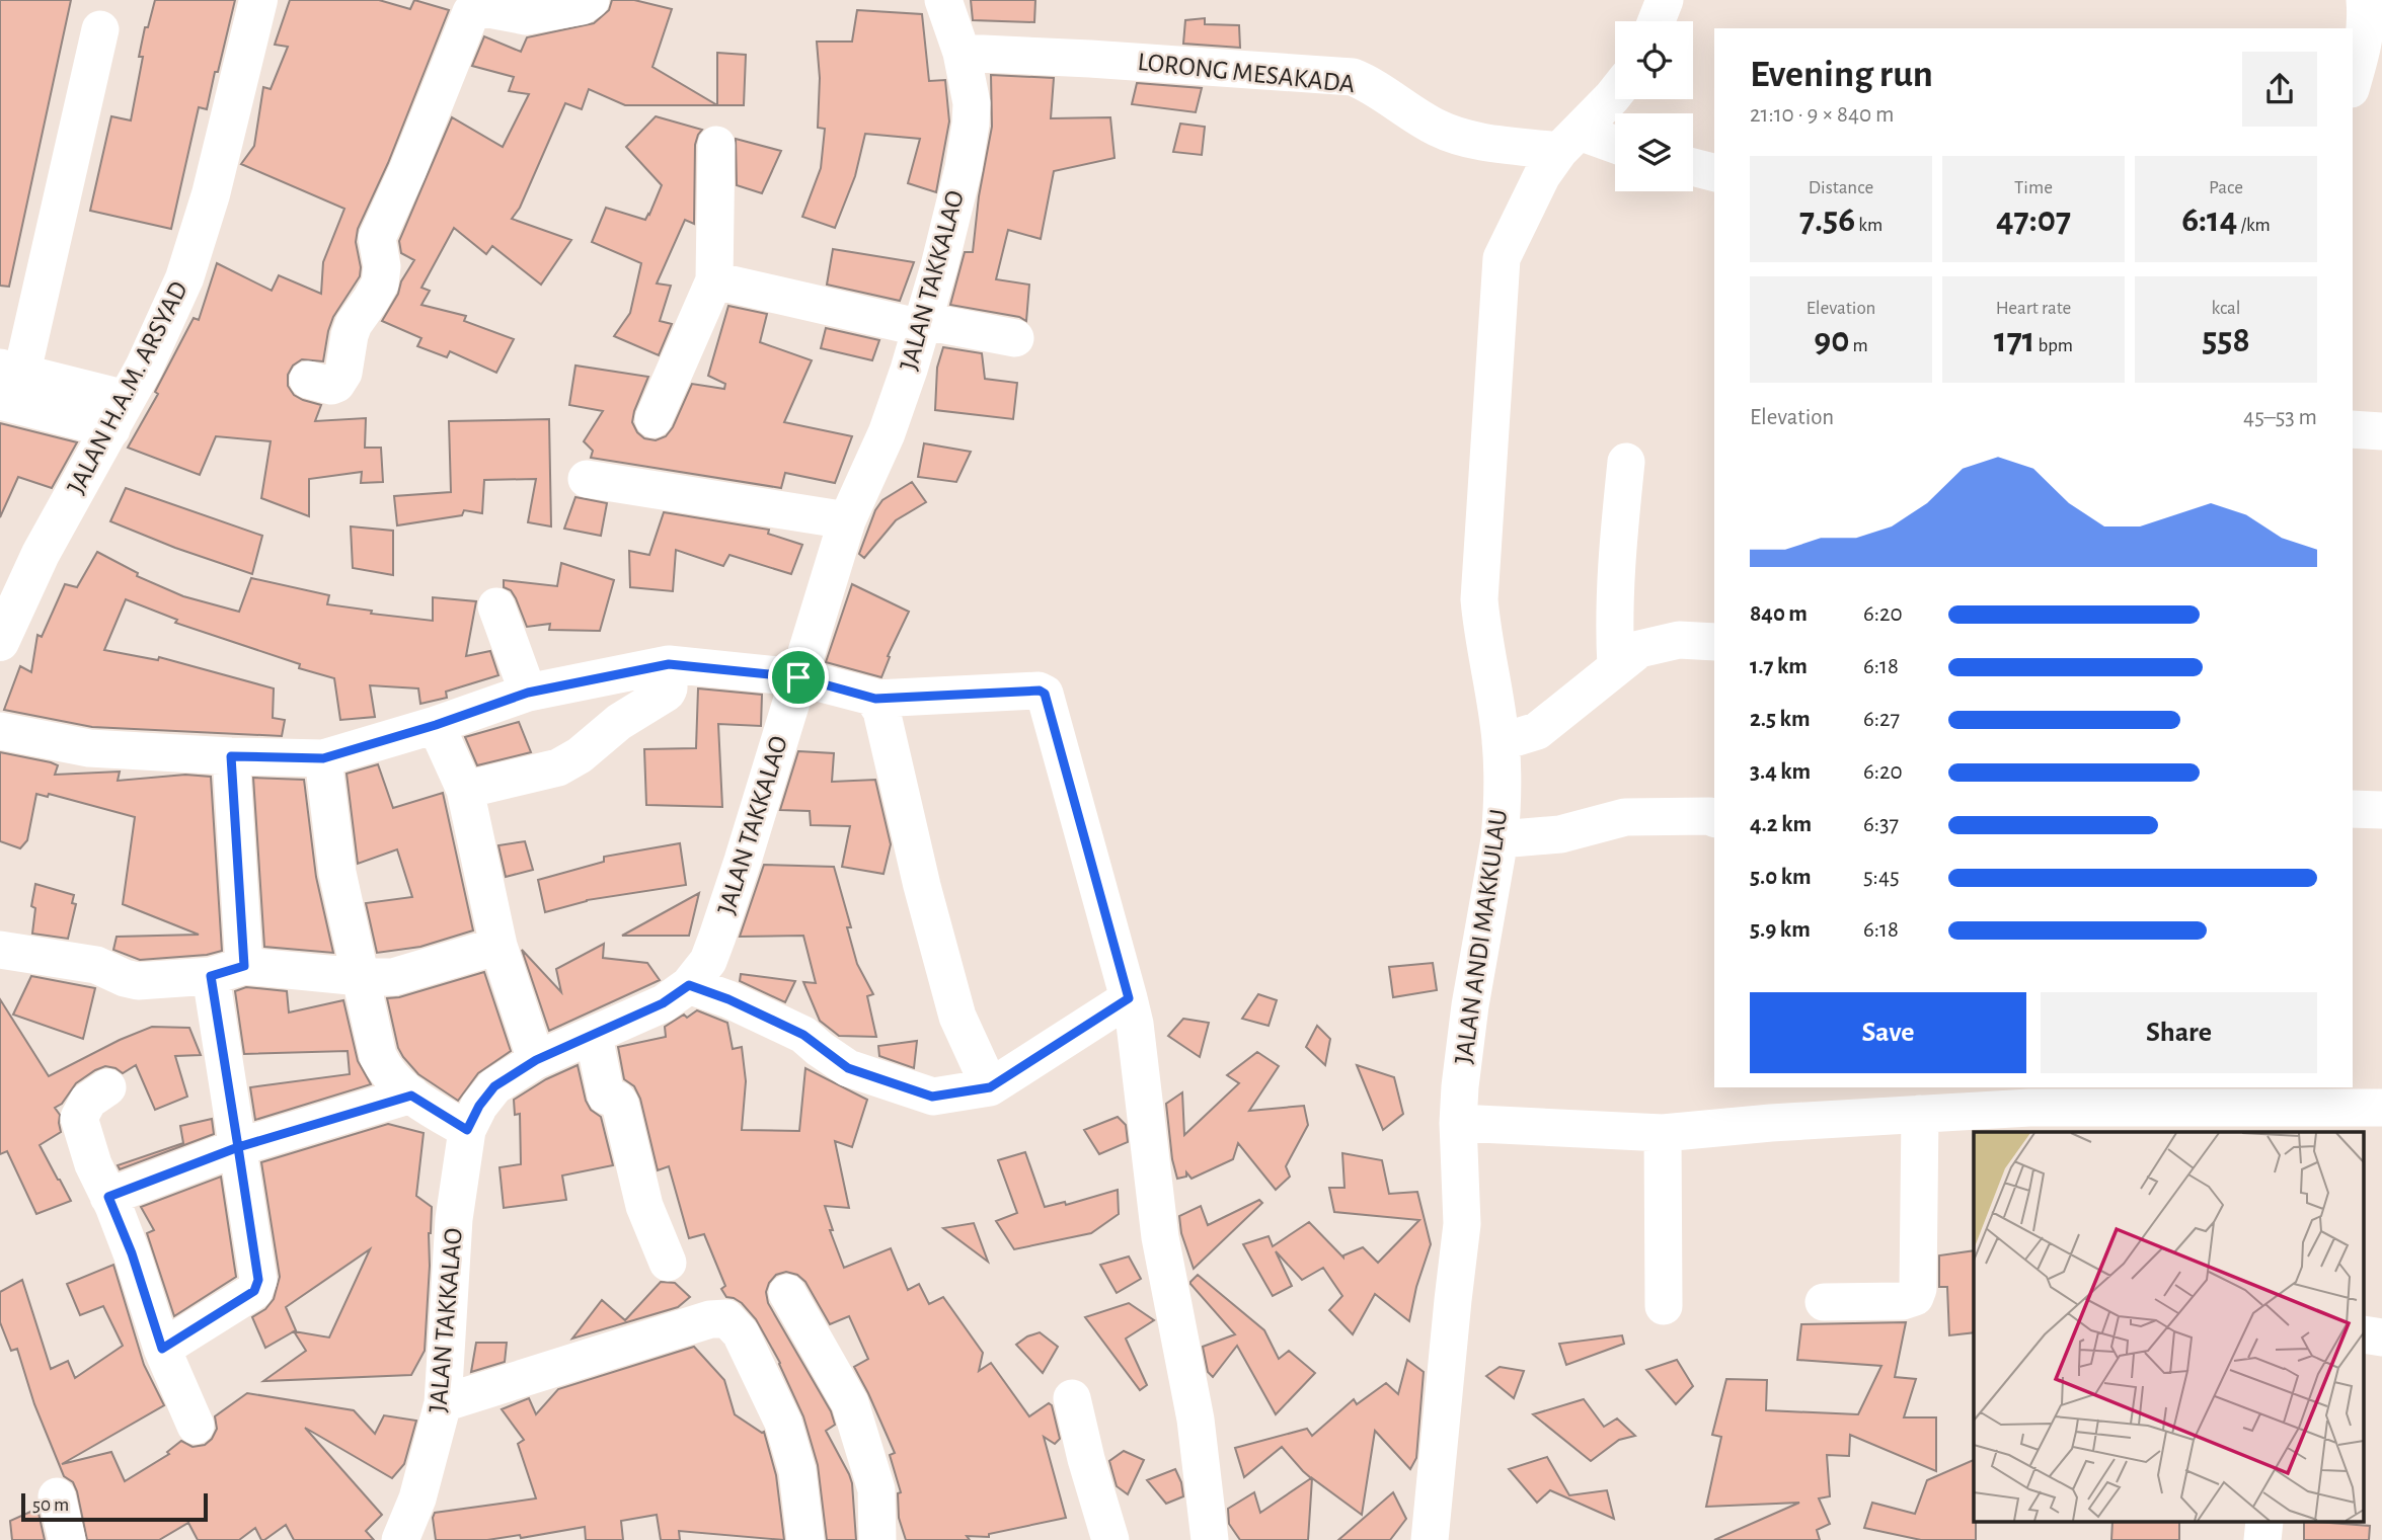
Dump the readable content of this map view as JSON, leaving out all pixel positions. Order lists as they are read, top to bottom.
{
  "streets": {
    "highway": ["JALAN H.A.M. ARSYAD"],
    "street": ["LORONG MESAKADA", "JALAN TAKKALAO", "JALAN ANDI MAKKULAU"]
  },
  "crossings": [
    ["LORONG MESAKADA", "JALAN TAKKALAO"],
    ["LORONG MESAKADA", "JALAN ANDI MAKKULAU"]
  ],
  "scale_bar": "50 m",
  "page": {
    "heading": ["Evening run", "21:10 · 9 × 840 m"],
    "stats": [
      ["Distance", "7.56 km"],
      ["Time", "47:07"],
      ["Pace", "6:14 /km"],
      ["Elevation", "90 m"],
      ["Heart rate", "171 bpm"],
      ["kcal", "558"]
    ],
    "chart": ["Elevation", "45–53 m"],
    "list": [
      {
        "name": "840 m",
        "note": "6:20"
      },
      {
        "name": "1.7 km",
        "note": "6:18"
      },
      {
        "name": "2.5 km",
        "note": "6:27"
      },
      {
        "name": "3.4 km",
        "note": "6:20"
      },
      {
        "name": "4.2 km",
        "note": "6:37"
      },
      {
        "name": "5.0 km",
        "note": "5:45"
      },
      {
        "name": "5.9 km",
        "note": "6:18"
      }
    ],
    "buttons": ["Save", "Share"],
    "scale": "50 m"
  }
}
